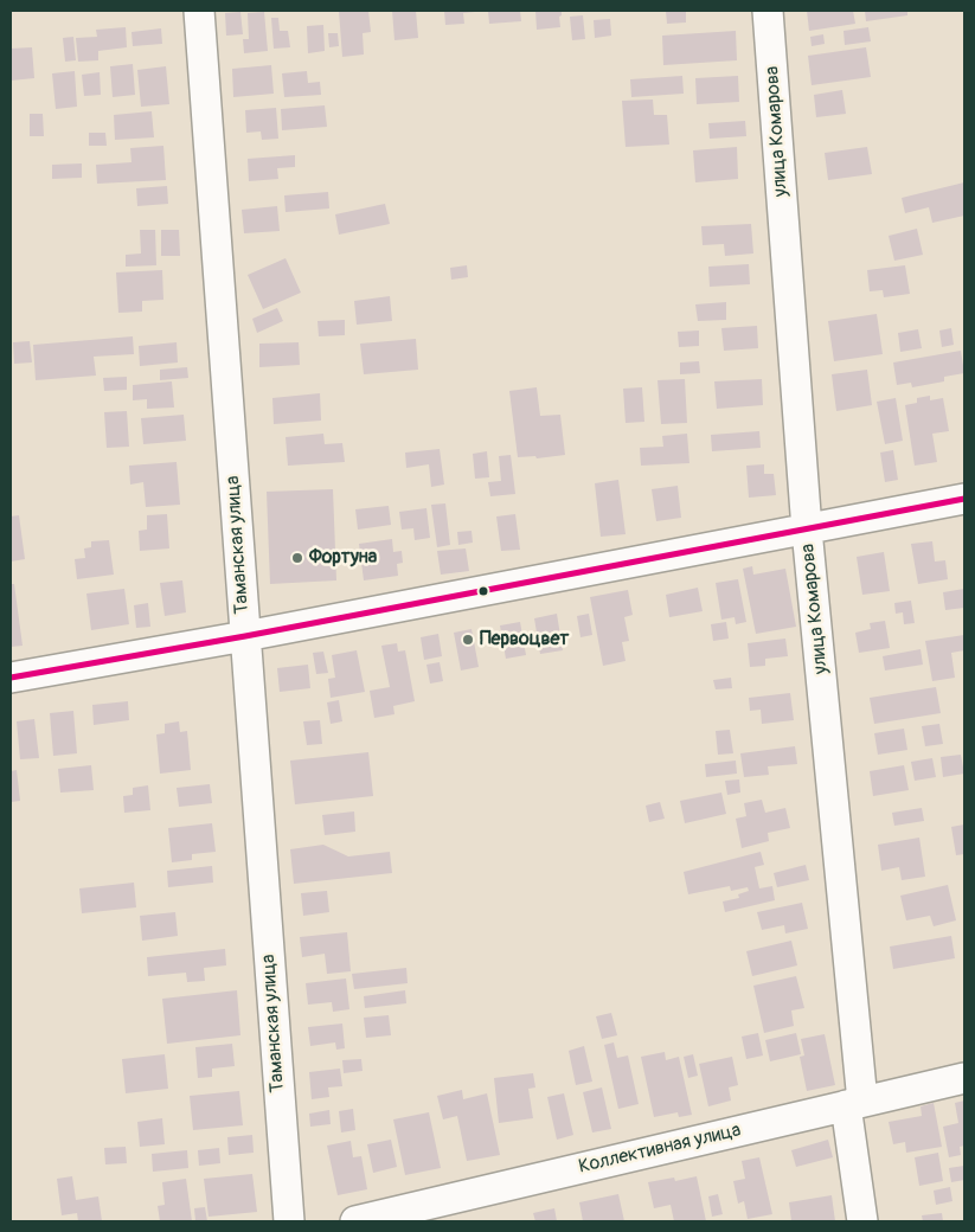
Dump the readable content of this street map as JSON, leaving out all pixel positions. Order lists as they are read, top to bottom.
{
  "streets": {
    "street": ["улица Комарова", "Таманская улица", "Коллективная улица"]
  },
  "crossings": [
    ["улица Комарова", "Коллективная улица"]
  ],
  "places": ["Фортуна", "Первоцвет"]
}
